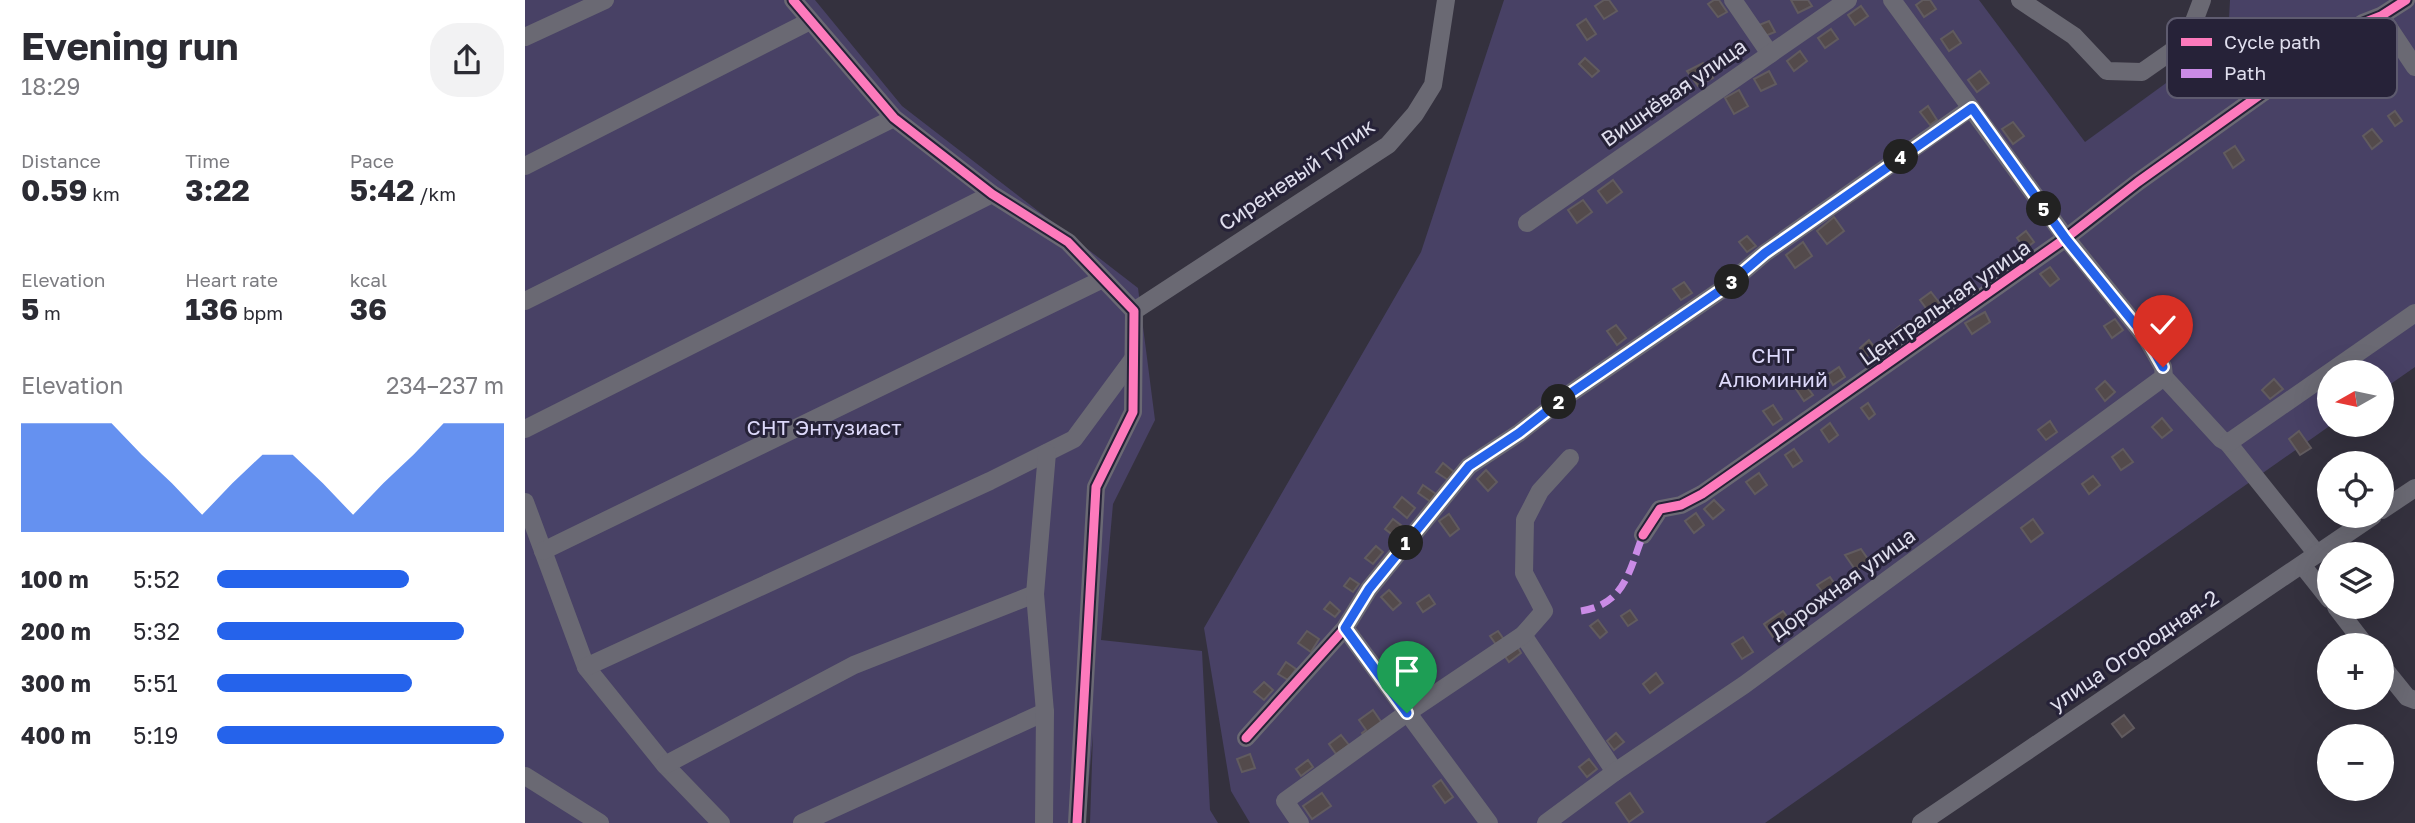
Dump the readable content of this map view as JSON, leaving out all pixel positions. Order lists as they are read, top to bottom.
{
  "streets": {
    "street": [
      "Вишнёвая улица",
      "Сиреневый тупик",
      "Центральная улица",
      "Дорожная улица",
      "улица Огородная-2"
    ]
  },
  "parks": ["СНТ Алюминий", "СНТ Энтузиаст"],
  "legend": ["Cycle path", "Path"],
  "north": "left",
  "page": {
    "heading": ["Evening run", "18:29"],
    "stats": [
      ["Distance", "0.59 km"],
      ["Time", "3:22"],
      ["Pace", "5:42 /km"],
      ["Elevation", "5 m"],
      ["Heart rate", "136 bpm"],
      ["kcal", "36"]
    ],
    "pins": [
      "4",
      "5",
      "3",
      "2",
      "1"
    ],
    "chart": ["Elevation", "234–237 m"],
    "map_buttons": ["+", "−"],
    "list": [
      {
        "name": "100 m",
        "note": "5:52"
      },
      {
        "name": "200 m",
        "note": "5:32"
      },
      {
        "name": "300 m",
        "note": "5:51"
      },
      {
        "name": "400 m",
        "note": "5:19"
      }
    ]
  }
}
